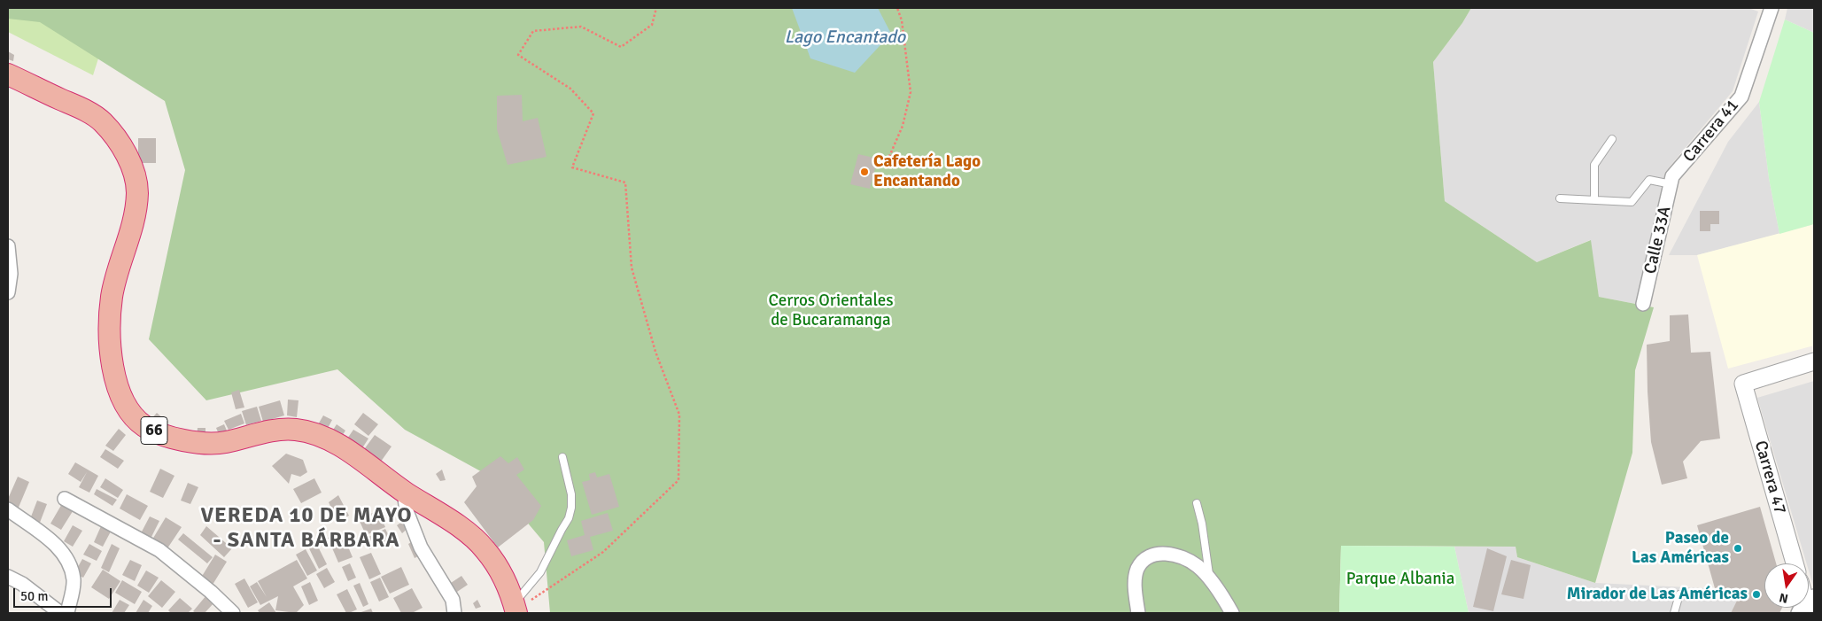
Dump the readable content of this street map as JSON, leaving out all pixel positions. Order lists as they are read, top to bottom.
{
  "streets": {
    "highway": ["66"],
    "street": ["Carrera 41", "Calle 33A", "Carrera 47"]
  },
  "crossings": [
    ["Carrera 41", "Calle 33A"]
  ],
  "districts": ["VEREDA 10 DE MAYO - SANTA BÁRBARA"],
  "water": ["Lago Encantado"],
  "parks": ["Cerros Orientales de Bucaramanga", "Parque Albania"],
  "places": ["Cafetería Lago Encantando", "Paseo de Las Américas", "Mirador de Las Américas"],
  "scale_bar": "50 m",
  "north": "bottom"
}
